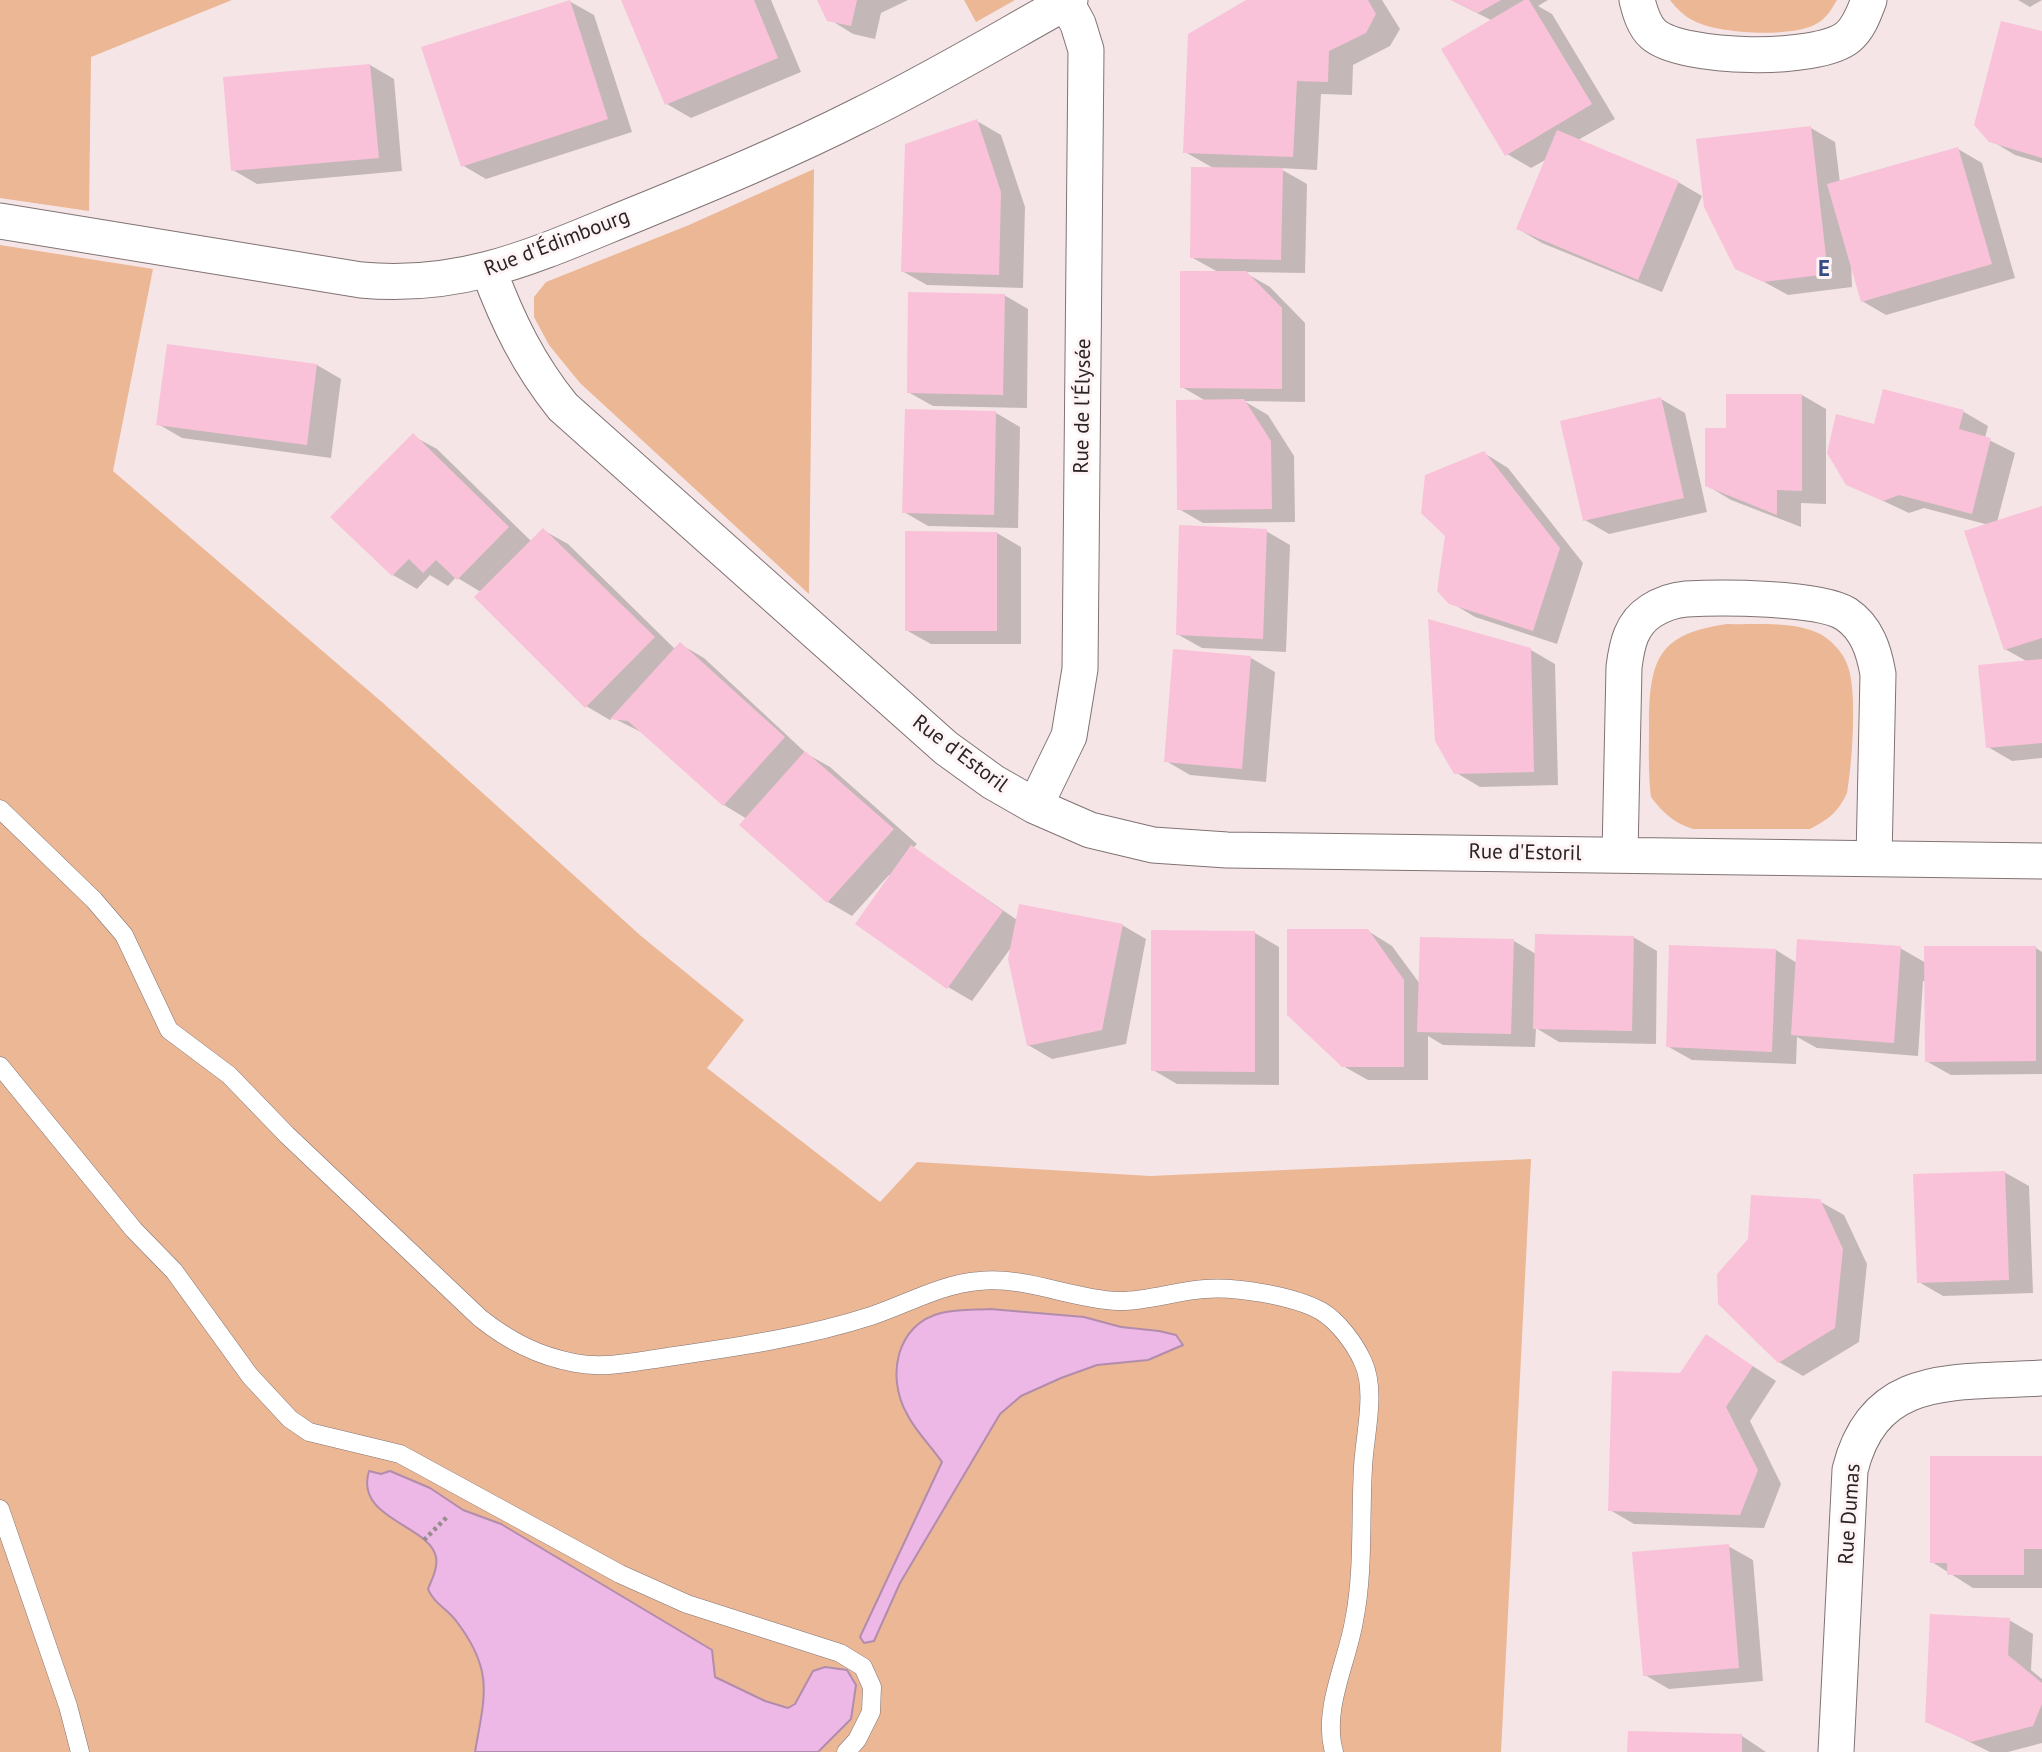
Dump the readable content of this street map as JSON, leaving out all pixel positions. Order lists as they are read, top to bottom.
{
  "streets": {
    "street": [
      "Rue d'Édimbourg",
      "Rue de l'Élysée",
      "Rue d'Estoril",
      "Rue Dumas"
    ]
  },
  "crossings": [
    ["Rue d'Édimbourg", "Rue de l'Élysée"],
    ["Rue d'Édimbourg", "Rue d'Estoril"],
    ["Rue de l'Élysée", "Rue d'Estoril"]
  ],
  "districts": ["E"]
}
